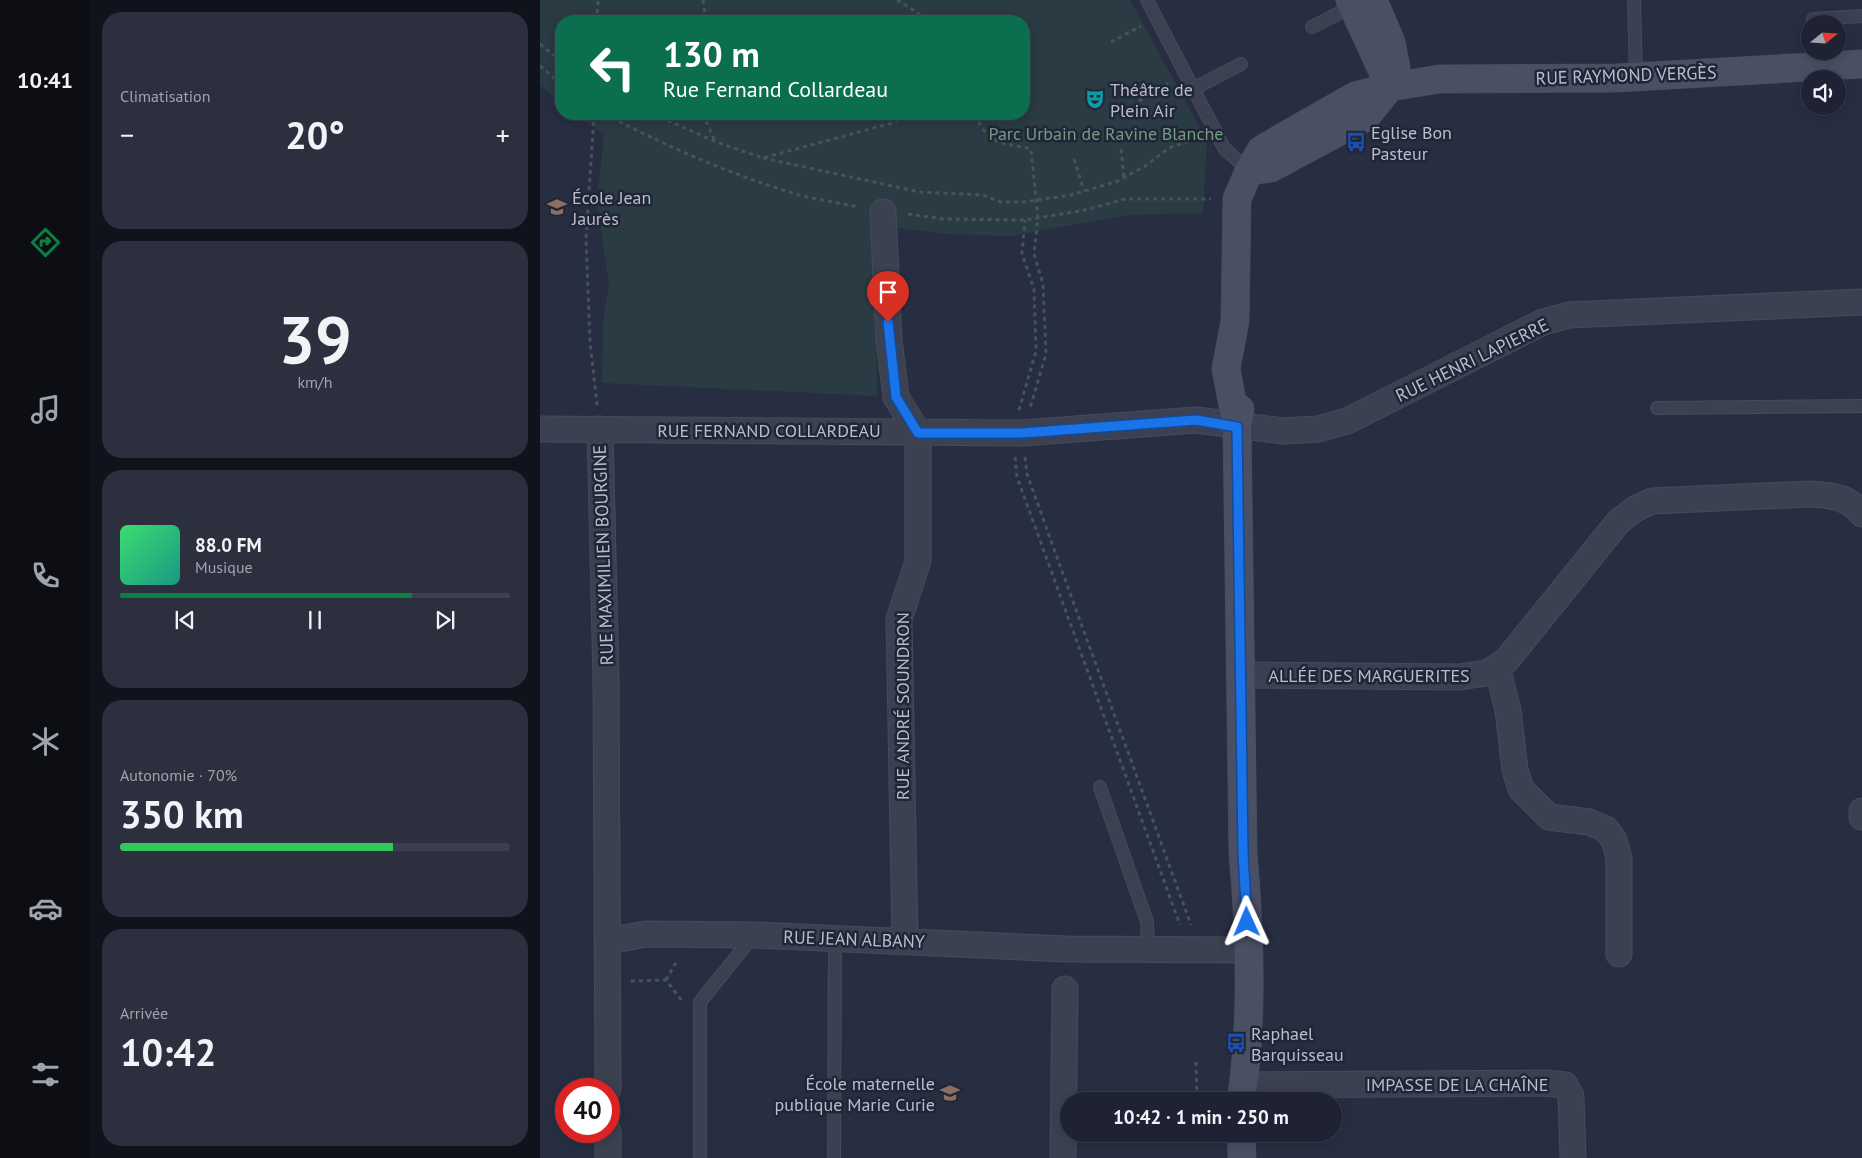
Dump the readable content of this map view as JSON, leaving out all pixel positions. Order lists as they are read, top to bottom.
{
  "streets": {
    "street": [
      "RUE RAYMOND VERGÈS",
      "RUE HENRI LAPIERRE",
      "RUE FERNAND COLLARDEAU",
      "RUE MAXIMILIEN BOURGINE",
      "ALLÉE DES MARGUERITES",
      "RUE ANDRÉ SOUNDRON",
      "RUE JEAN ALBANY",
      "IMPASSE DE LA CHAÎNE"
    ]
  },
  "crossings": [
    ["RUE HENRI LAPIERRE", "RUE FERNAND COLLARDEAU"],
    ["RUE FERNAND COLLARDEAU", "RUE MAXIMILIEN BOURGINE"],
    ["RUE FERNAND COLLARDEAU", "RUE ANDRÉ SOUNDRON"],
    ["RUE MAXIMILIEN BOURGINE", "RUE JEAN ALBANY"],
    ["RUE ANDRÉ SOUNDRON", "RUE JEAN ALBANY"]
  ],
  "parks": ["Parc Urbain de Ravine Blanche"],
  "places": {
    "theatre": ["Théâtre de Plein Air"],
    "bus stop": ["Eglise Bon Pasteur", "Raphael Barquisseau"],
    "school or university": ["École Jean Jaurès", "École maternelle publique Marie Curie"]
  },
  "north": "right",
  "page": {
    "tabs": "10:41",
    "tile": [
      "Climatisation",
      ["39", "km/h"],
      ["Autonomie · 70%", "350 km"],
      ["Arrivée", "10:42"]
    ],
    "turn": ["130 m", "Rue Fernand Collardeau"],
    "heat": ["−", "20°", "+"],
    "song": ["88.0 FM", "Musique"],
    "limit": "40",
    "trip": "10:42 · 1 min · 250 m"
  }
}
